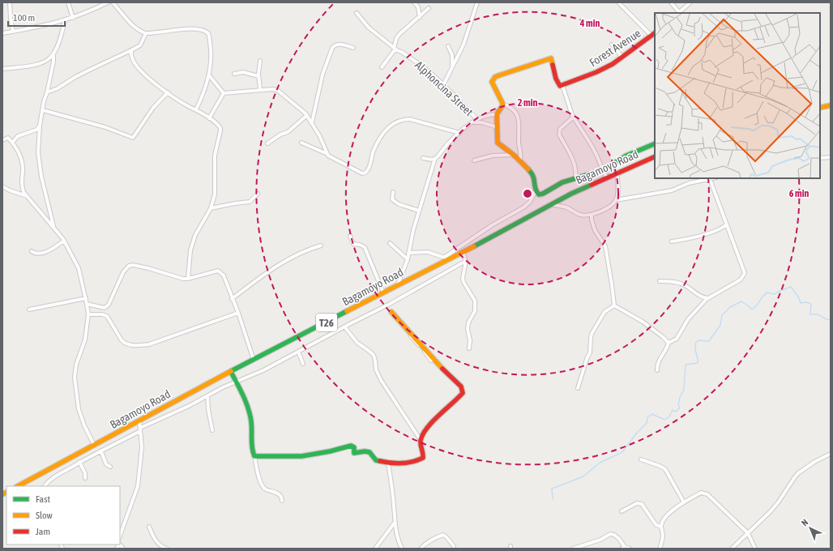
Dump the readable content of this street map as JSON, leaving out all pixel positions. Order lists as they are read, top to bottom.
{
  "streets": {
    "main road": ["Forest Avenue", "Bagamoyo Road", "T26"],
    "street": ["Alphoncina Street"]
  },
  "legend": ["Fast", "Slow", "Jam"],
  "scale_bar": "100 m",
  "north": "top left",
  "rings": ["4 min", "2 min", "6 min"]
}
